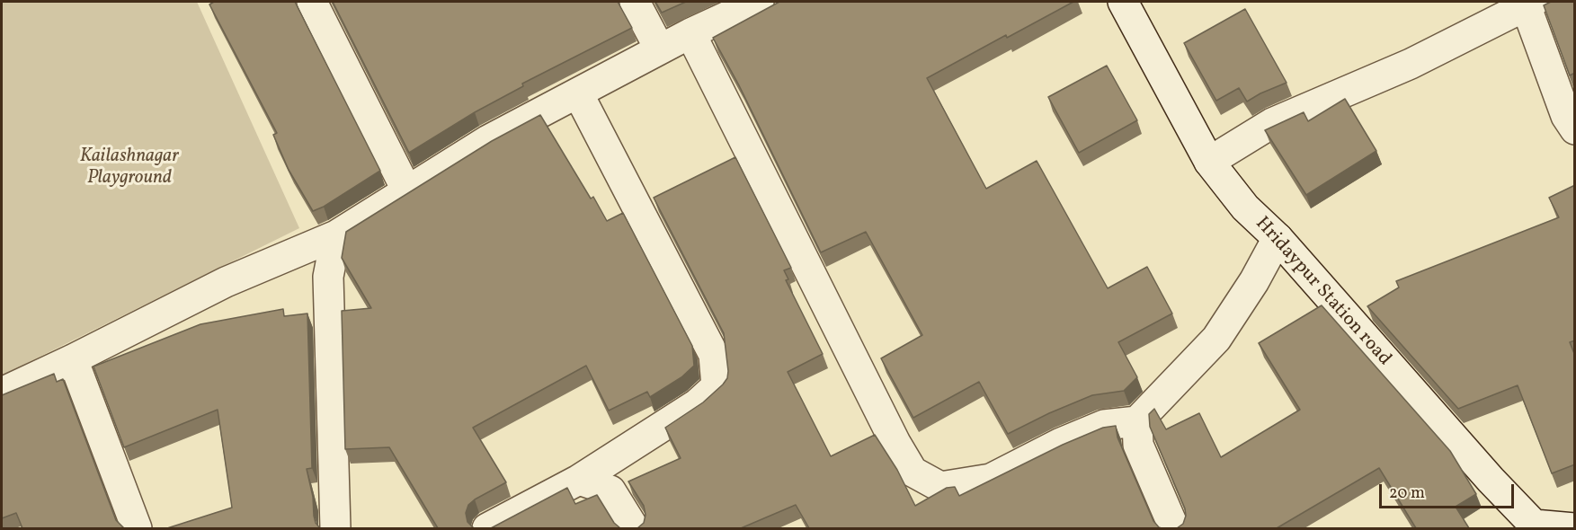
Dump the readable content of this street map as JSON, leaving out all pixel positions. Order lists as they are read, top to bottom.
{
  "streets": {
    "street": ["Hridaypur Station road"]
  },
  "parks": ["Kailashnagar Playground"],
  "scale_bar": "20 m"
}
